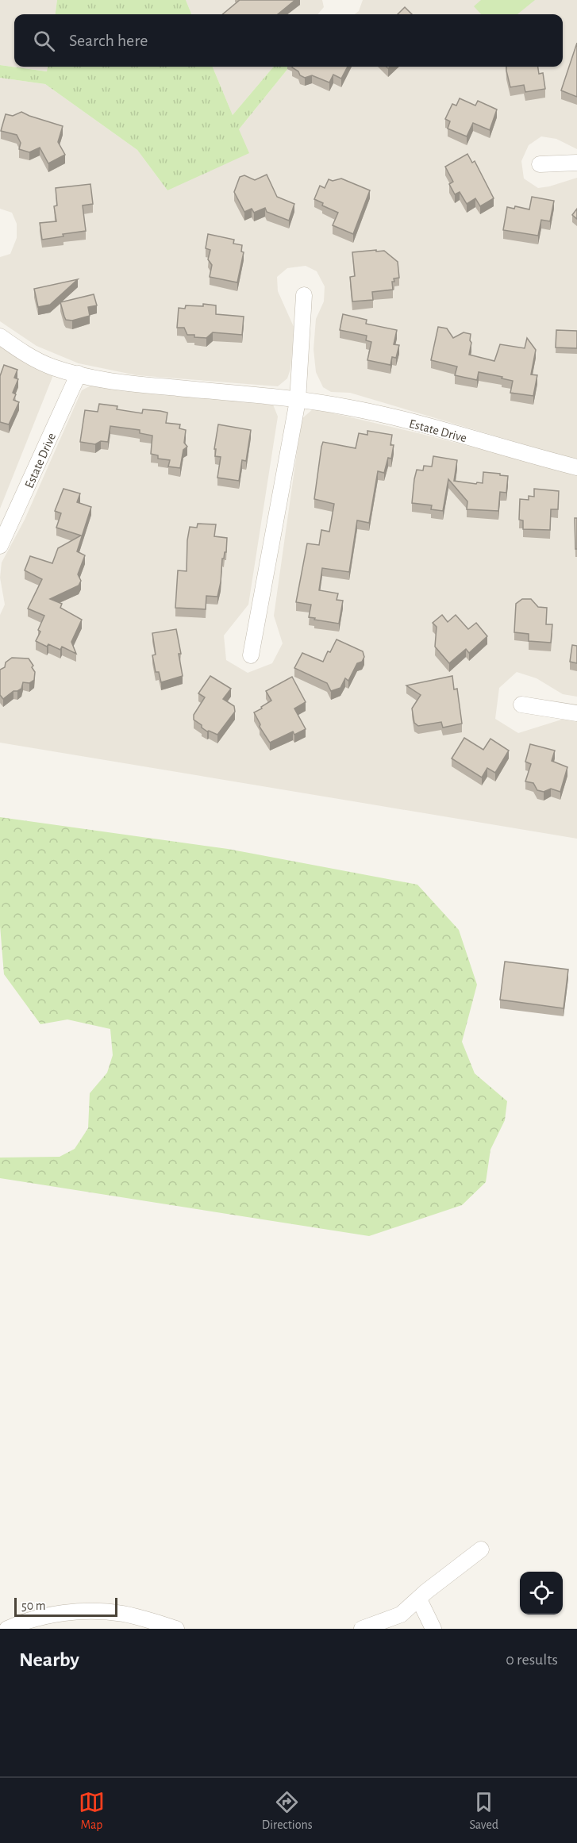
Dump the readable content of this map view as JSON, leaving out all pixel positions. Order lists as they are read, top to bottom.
{
  "streets": {
    "street": ["Estate Drive"]
  },
  "scale_bar": "50 m",
  "page": {
    "search": "Search here",
    "scale": "50 m",
    "heading": ["Nearby", "0 results"],
    "nav": ["Map", "Directions", "Saved"]
  }
}
